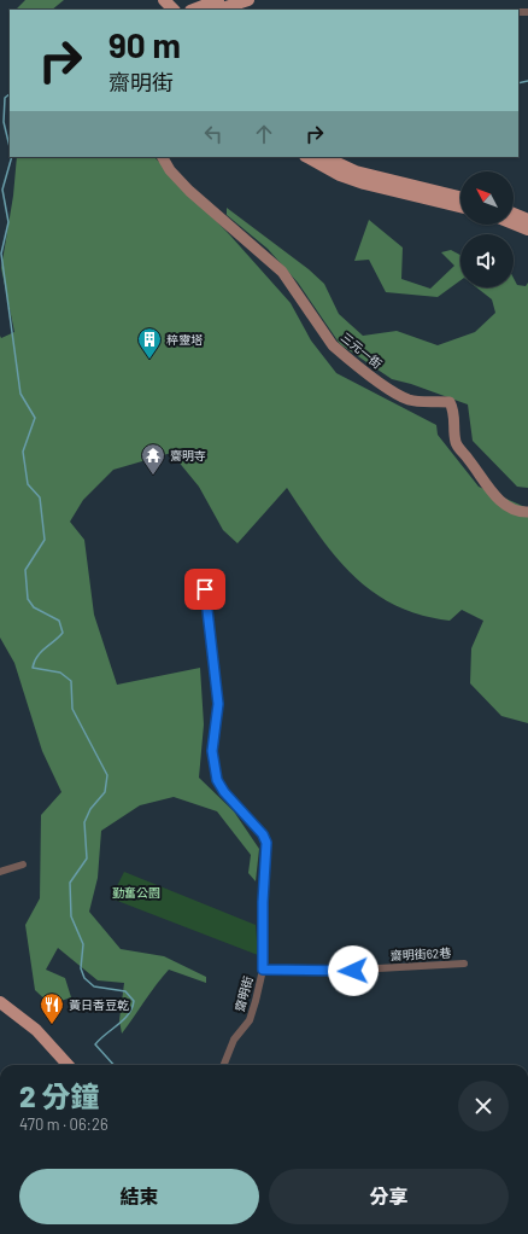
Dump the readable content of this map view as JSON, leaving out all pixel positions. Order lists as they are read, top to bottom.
{
  "streets": {
    "street": ["三元一街", "齋明街62巷", "齋明街"]
  },
  "crossings": [
    ["齋明街62巷", "齋明街"]
  ],
  "parks": ["勤奮公園"],
  "places": {
    "building": ["粹靈塔"],
    "temple": ["齋明寺"],
    "restaurant": ["黃日香豆乾"]
  },
  "north": "top left",
  "page": {
    "turn": ["90 m", "齋明街"],
    "heading": ["2 分鐘", "470 m · 06:26"],
    "buttons": ["結束", "分享"]
  }
}
